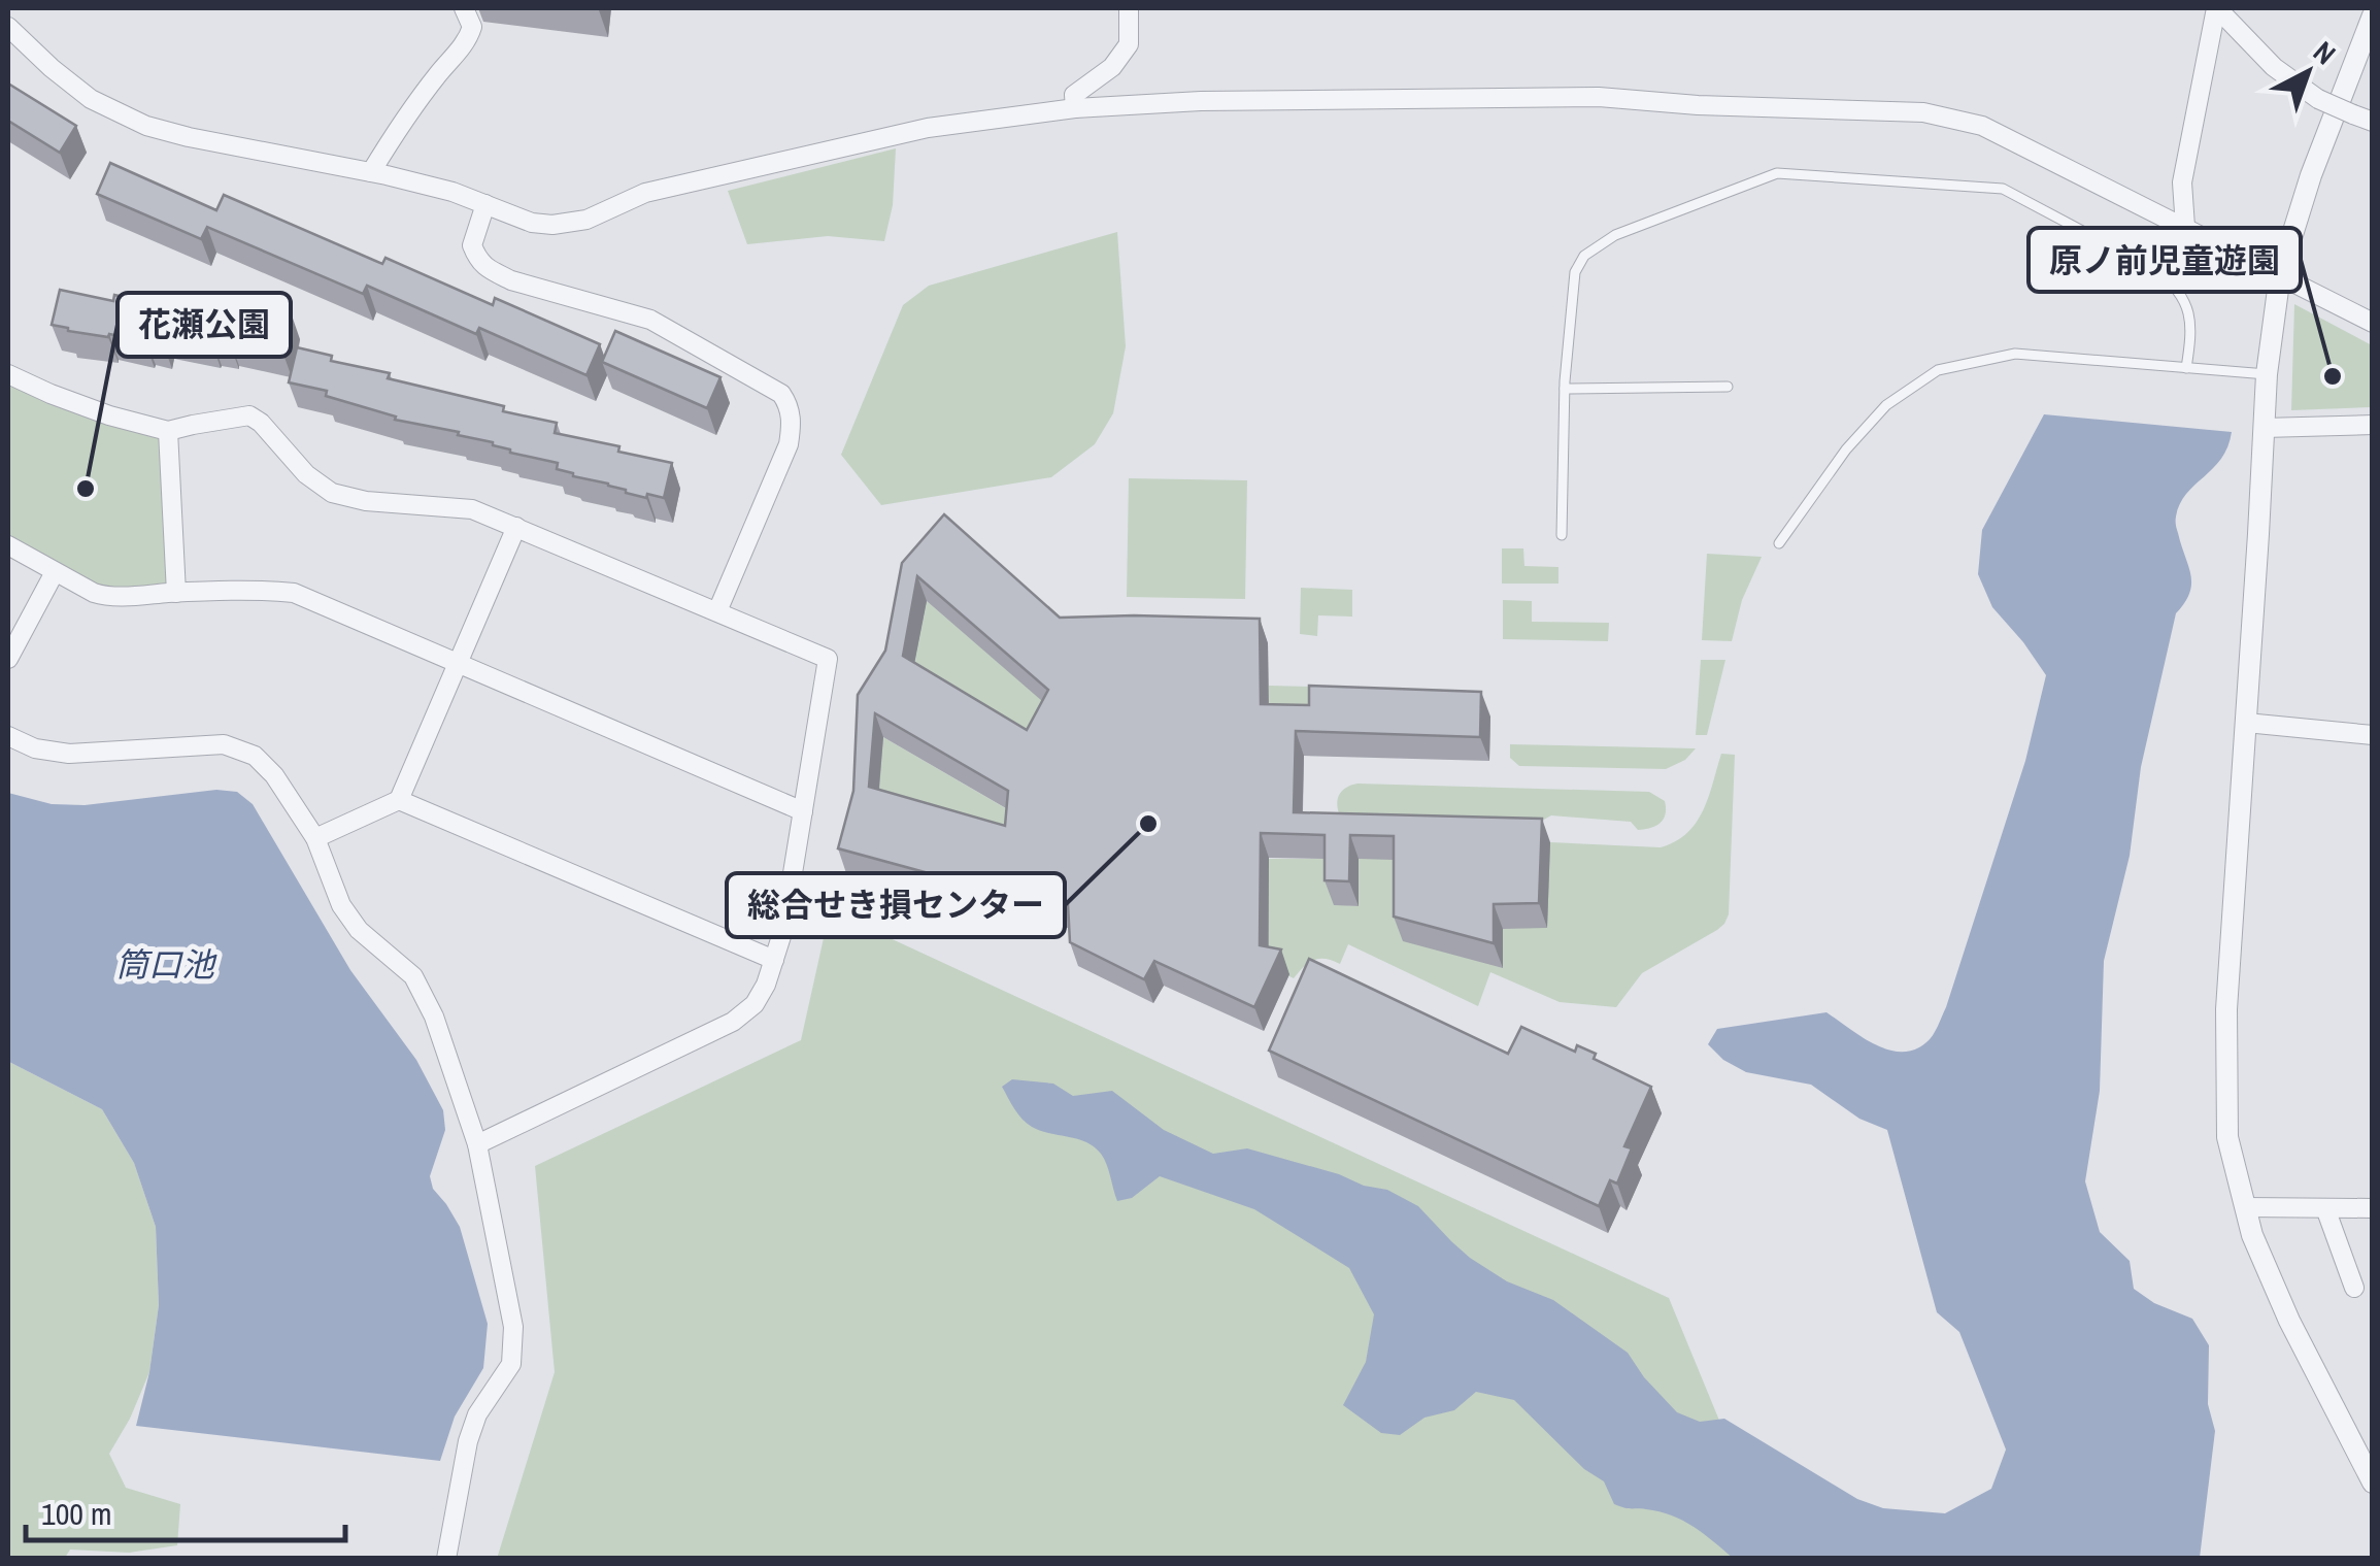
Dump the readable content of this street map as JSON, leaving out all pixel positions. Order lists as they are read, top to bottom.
{
  "water": ["筒口池"],
  "places": ["原ノ前児童遊園", "花瀬公園", "総合せき損センター"],
  "scale_bar": "100 m",
  "north": "top right"
}
